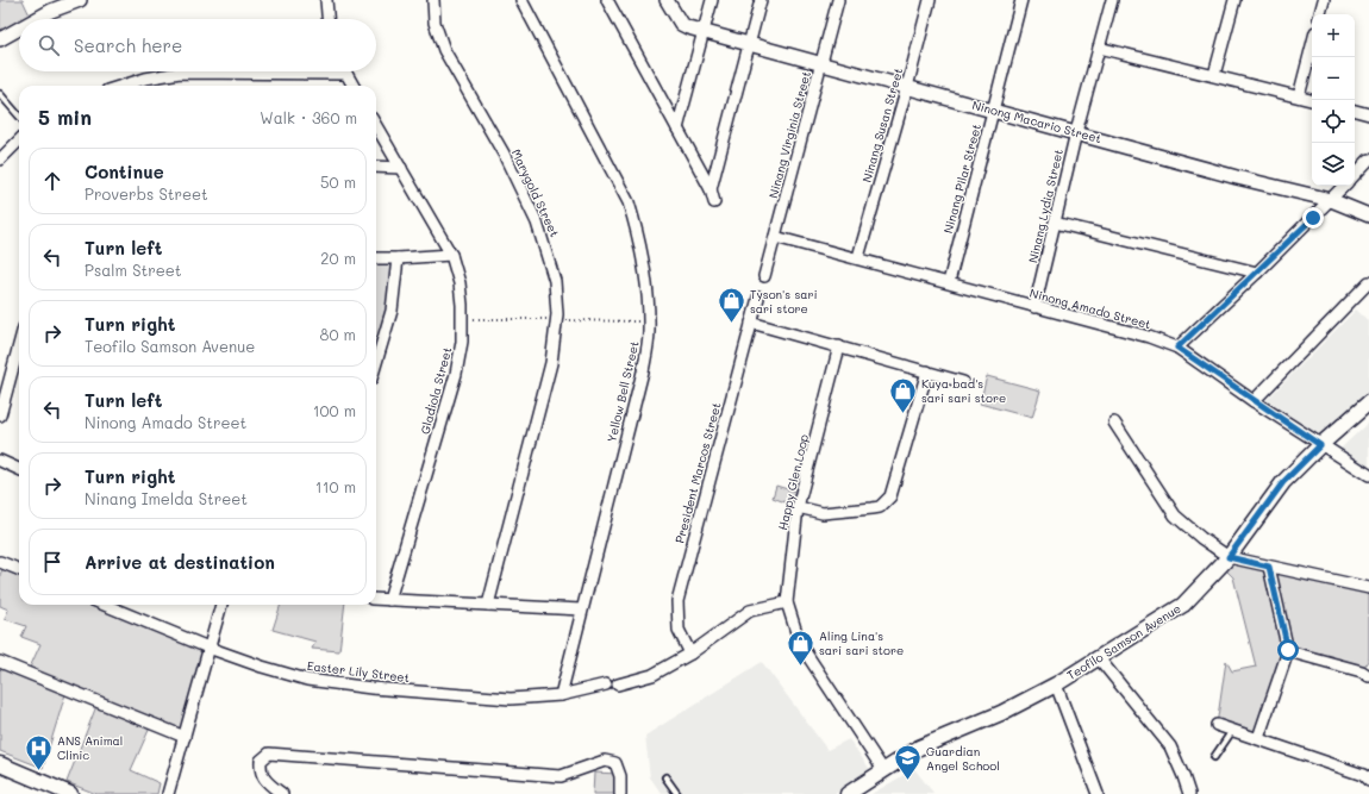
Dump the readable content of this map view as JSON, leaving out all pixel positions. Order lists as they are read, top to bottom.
{
  "streets": {
    "main road": ["Teofilo Samson Avenue"],
    "street": [
      "Ninong Macario Street",
      "Ninang Susan Street",
      "Ninang Virginia Street",
      "Ninang Pilar Street",
      "Marygold Street",
      "Ninang Lydia Street",
      "Ninong Amado Street",
      "Gladiola Street",
      "Yellow Bell Street",
      "President Marcos Street",
      "Happy Glen Loop",
      "Easter Lily Street"
    ]
  },
  "crossings": [
    ["Ninong Macario Street", "Ninang Susan Street"],
    ["Ninong Macario Street", "Ninang Virginia Street"],
    ["Ninong Macario Street", "Ninang Pilar Street"],
    ["Ninong Macario Street", "Ninang Lydia Street"],
    ["Ninang Susan Street", "Ninong Amado Street"],
    ["Ninang Virginia Street", "Ninong Amado Street"],
    ["Ninang Pilar Street", "Ninong Amado Street"],
    ["Ninang Lydia Street", "Ninong Amado Street"],
    ["Ninong Amado Street", "Teofilo Samson Avenue"],
    ["Yellow Bell Street", "Easter Lily Street"],
    ["Happy Glen Loop", "Teofilo Samson Avenue"]
  ],
  "places": {
    "shop": ["Tyson's sari sari store", "Kuya bad's sari sari store", "Aling Lina's sari sari store"],
    "hospital": ["ANS Animal Clinic"],
    "school or university": ["Guardian Angel School"]
  },
  "page": {
    "map_buttons": ["+", "−"],
    "search": "Search here",
    "heading": ["5 min", "Walk · 360 m"],
    "list": [
      ["Continue", "Proverbs Street", "50 m"],
      ["Turn left", "Psalm Street", "20 m"],
      ["Turn right", "Teofilo Samson Avenue", "80 m"],
      ["Turn left", "Ninong Amado Street", "100 m"],
      ["Turn right", "Ninang Imelda Street", "110 m"],
      "Arrive at destination"
    ]
  }
}
